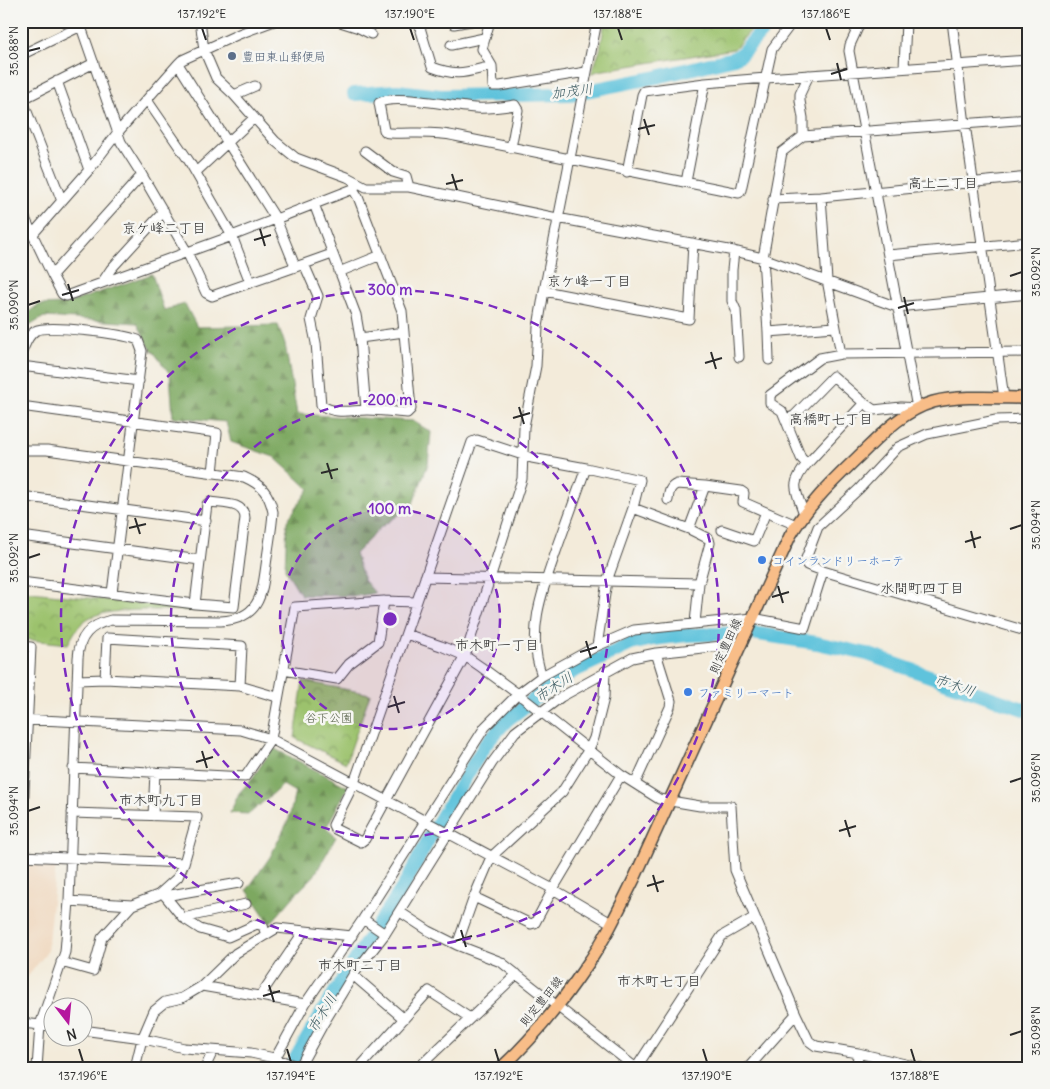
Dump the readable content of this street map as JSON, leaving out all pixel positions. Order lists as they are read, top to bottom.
{
  "streets": {
    "main road": ["則定豊田線"]
  },
  "districts": [
    "高上二丁目",
    "京ケ峰二丁目",
    "京ケ峰一丁目",
    "高橋町七丁目",
    "水間町四丁目",
    "市木町一丁目",
    "市木町九丁目",
    "市木町二丁目",
    "市木町七丁目"
  ],
  "water": ["加茂川", "市木川"],
  "parks": ["谷下公園"],
  "places": ["豊田東山郵便局", "コインランドリーホーテ", "ファミリーマート"],
  "north": "bottom",
  "coordinates": [
    "137.192°E",
    "137.190°E",
    "137.188°E",
    "137.186°E",
    "35.088°N",
    "35.092°N",
    "35.090°N",
    "35.094°N",
    "35.096°N",
    "35.098°N",
    "137.196°E",
    "137.194°E"
  ],
  "rings": ["300 m", "200 m", "100 m"]
}
